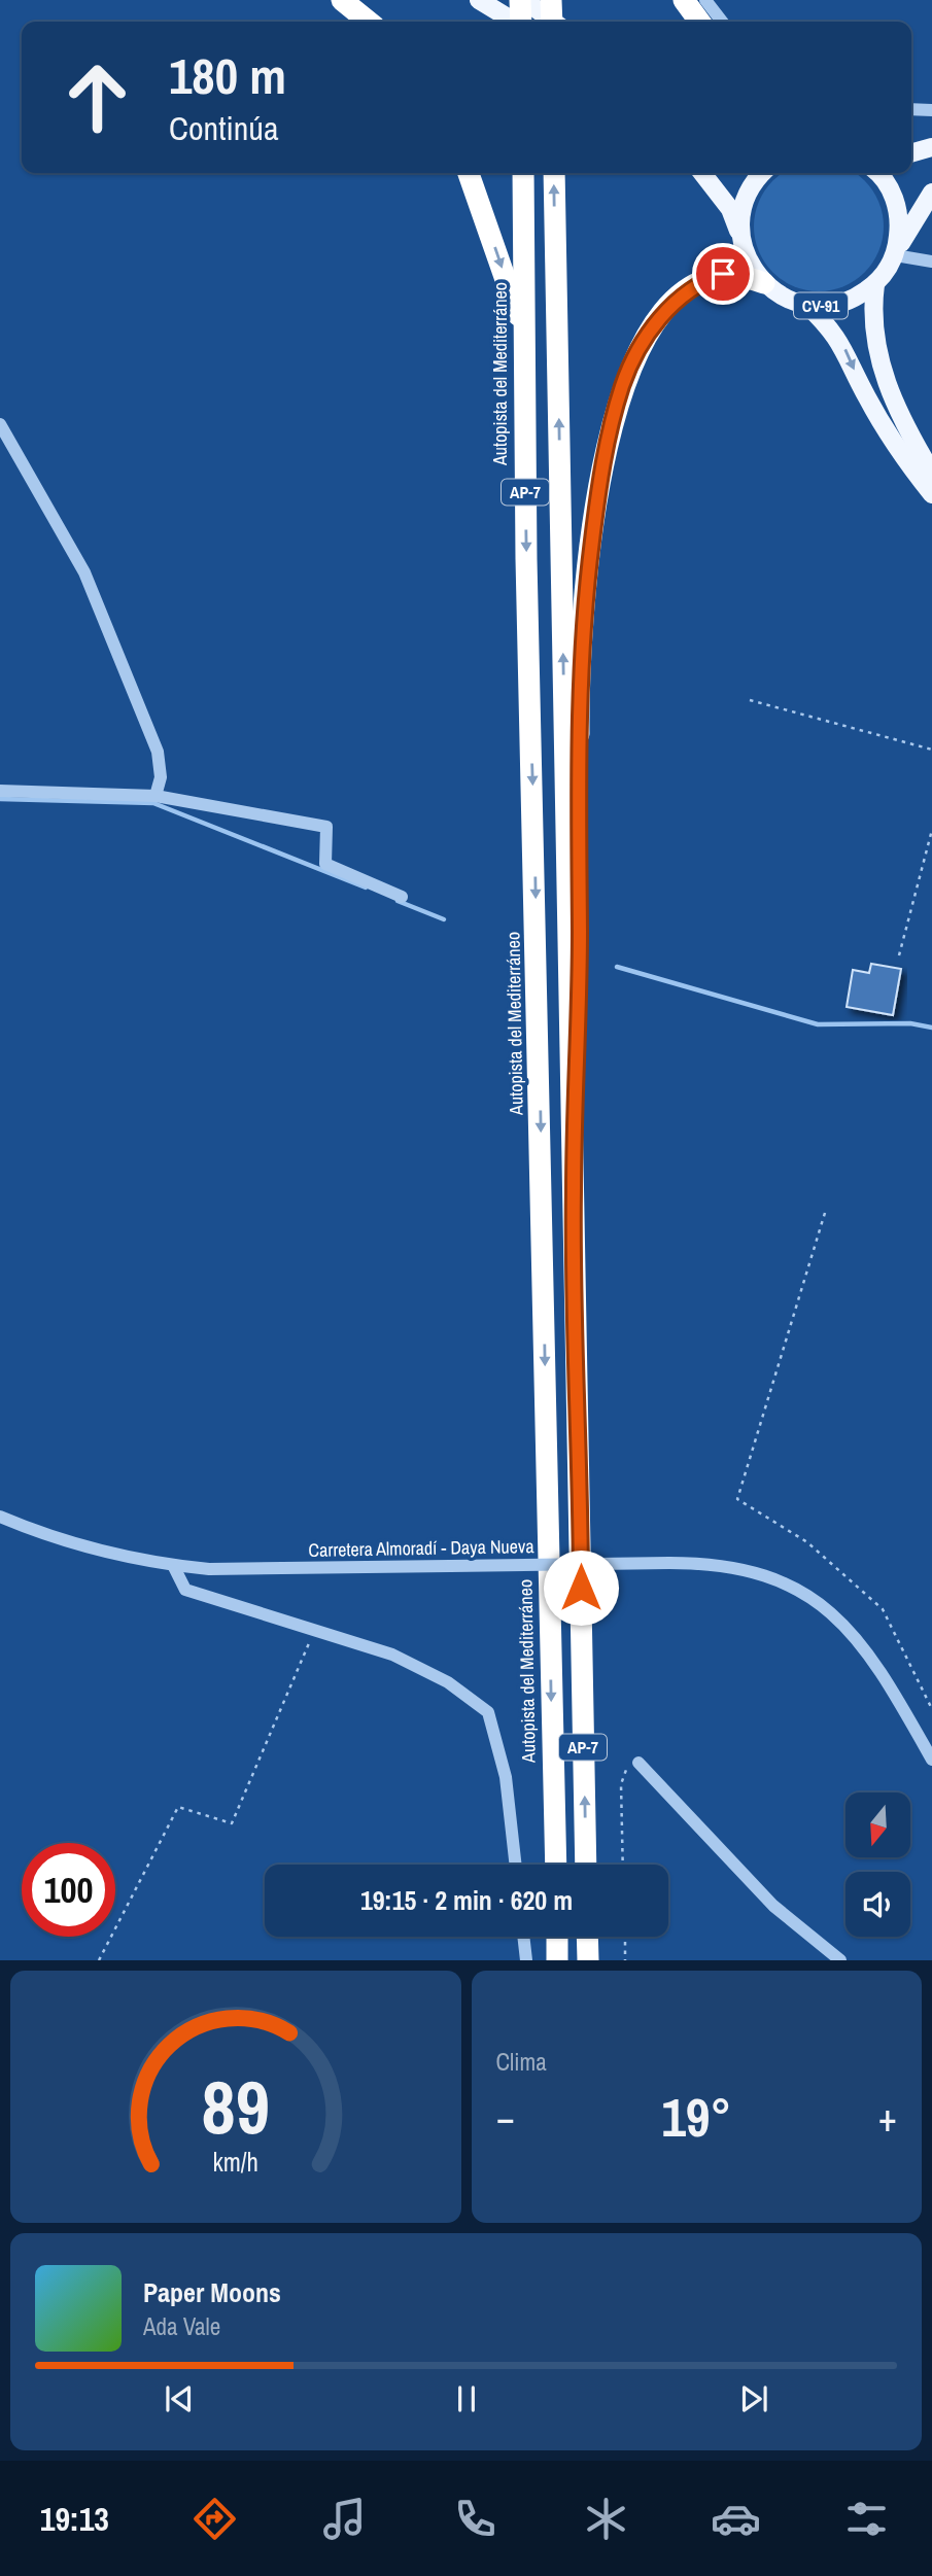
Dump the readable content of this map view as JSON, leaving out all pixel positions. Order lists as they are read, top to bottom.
{
  "streets": {
    "highway": ["Autopista del Mediterráneo", "AP-7"],
    "main road": ["CV-91"],
    "street": ["Carretera Almoradí - Daya Nueva"]
  },
  "north": "bottom",
  "page": {
    "turn": ["180 m", "Continúa"],
    "limit": "100",
    "trip": "19:15 · 2 min · 620 m",
    "tile": "Clima",
    "heat": ["−", "19°", "+"],
    "song": ["Paper Moons", "Ada Vale"],
    "tabs": "19:13",
    "gauge": ["89", "km/h"]
  }
}
